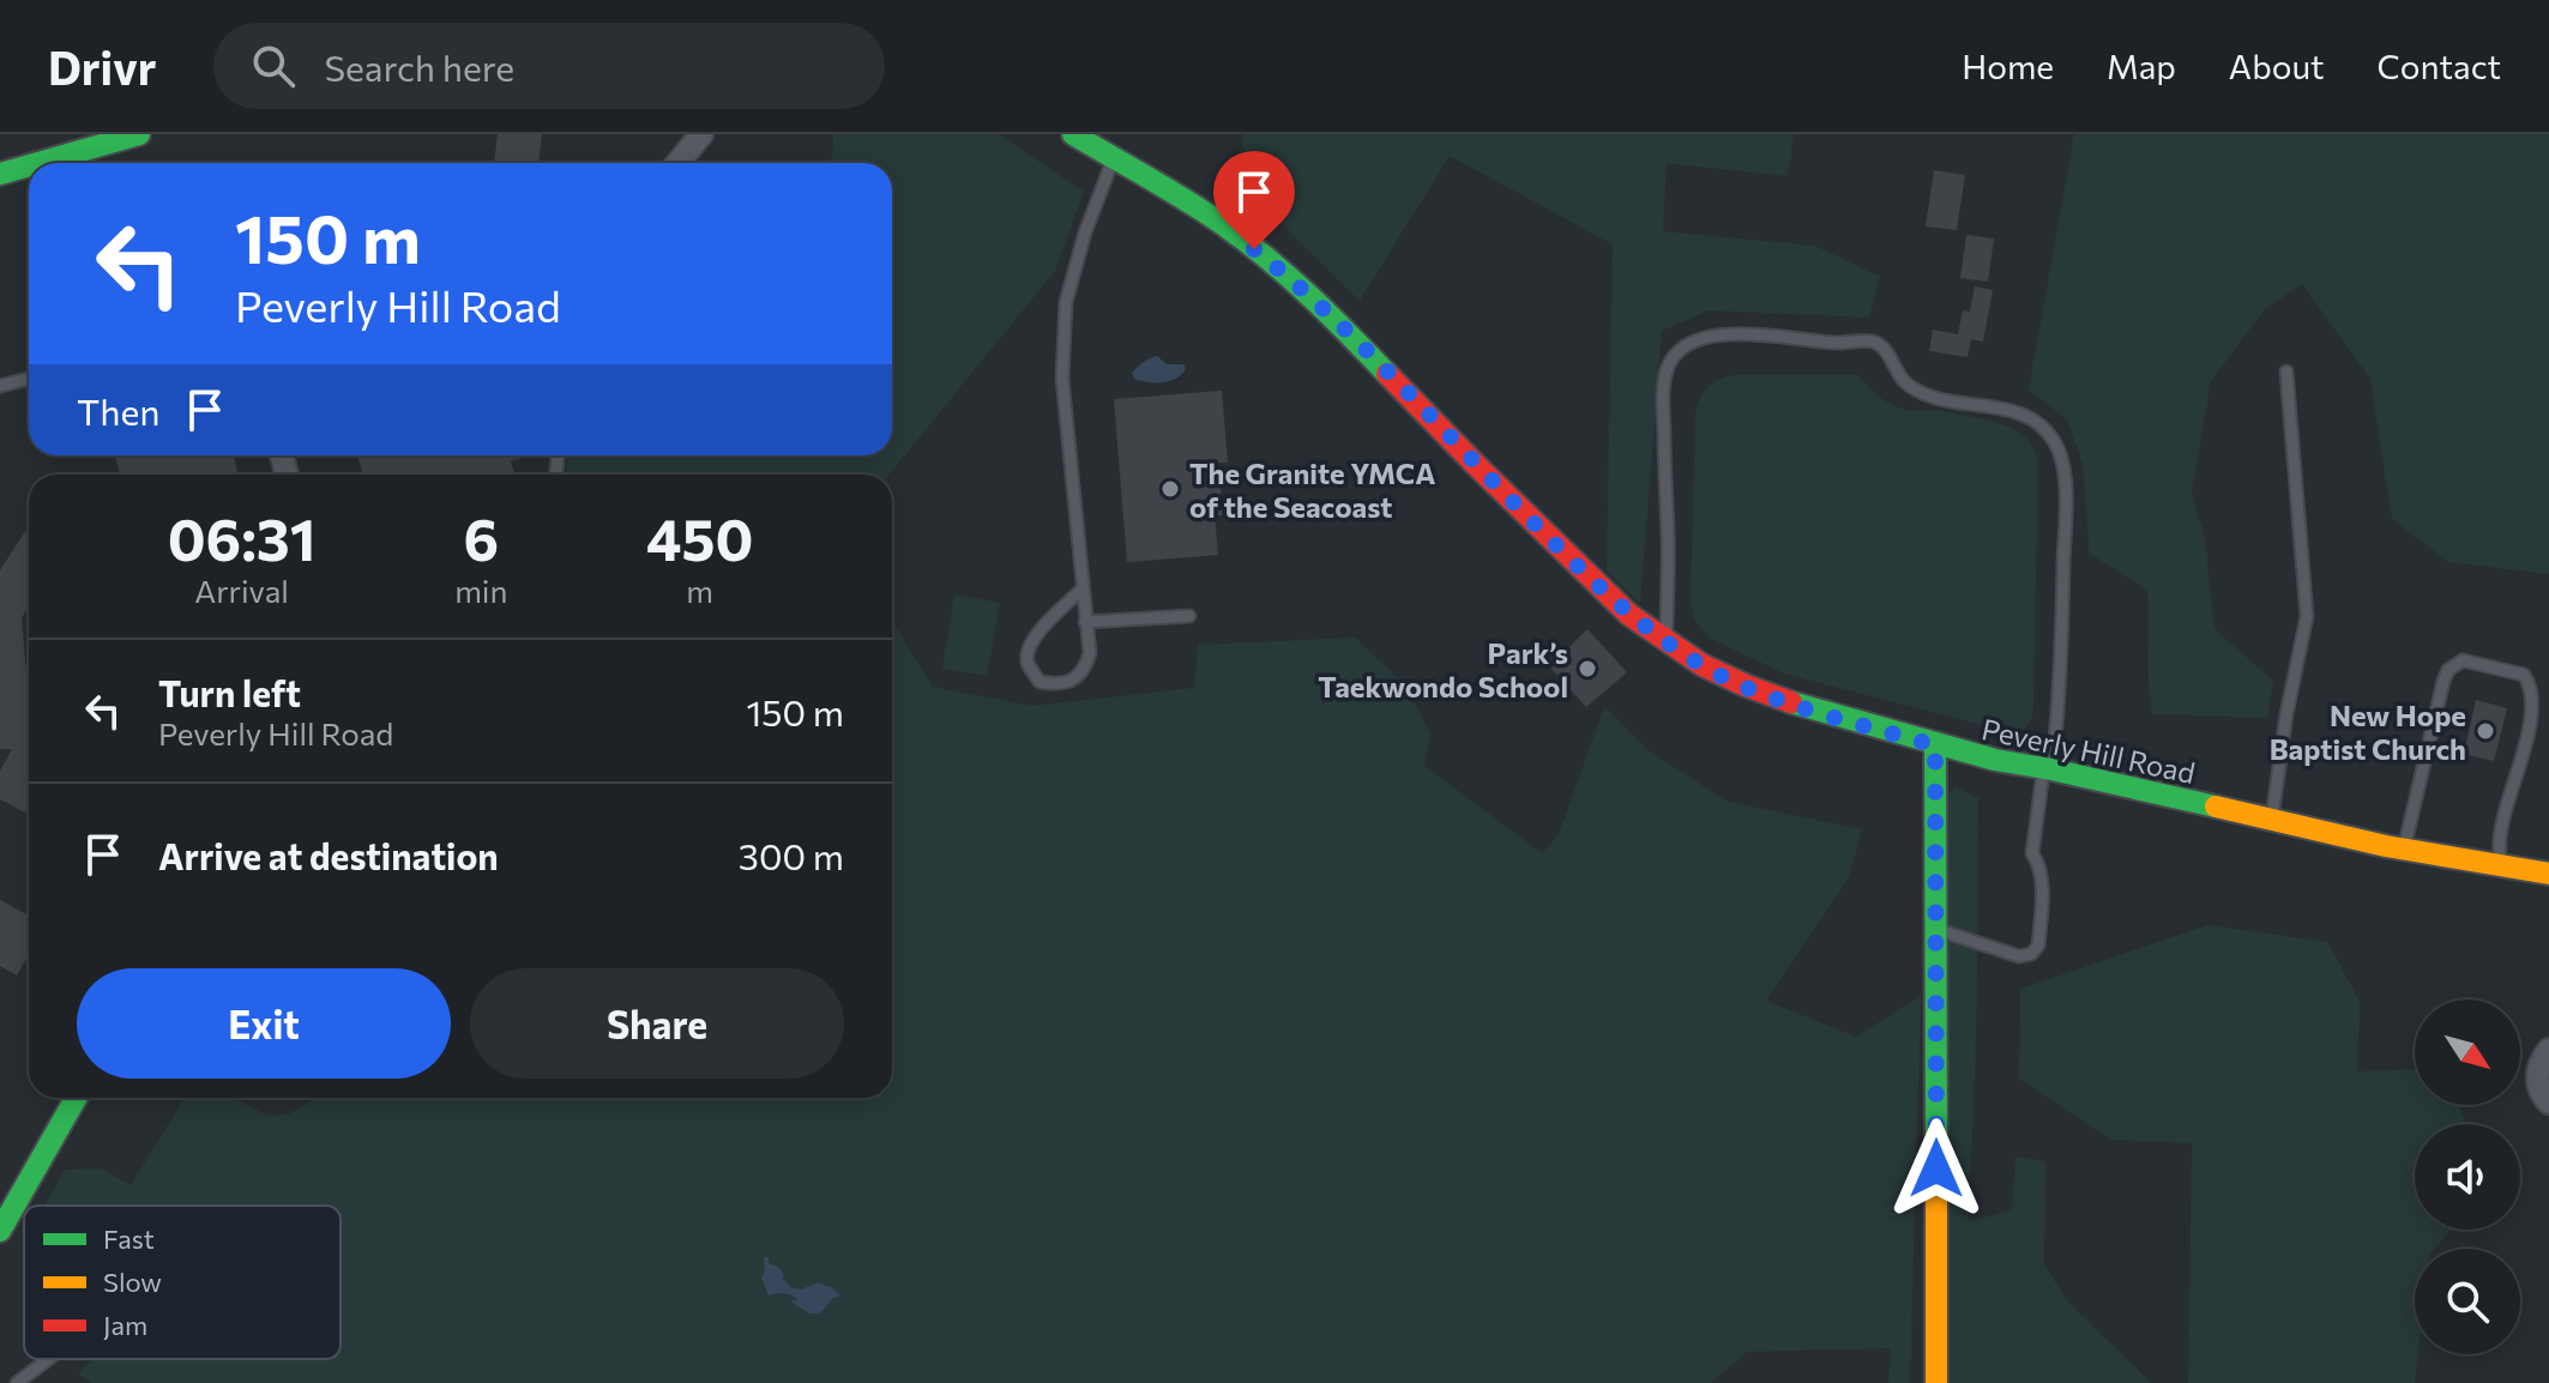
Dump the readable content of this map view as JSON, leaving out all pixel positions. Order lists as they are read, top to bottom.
{
  "streets": {
    "street": ["Peverly Hill Road"]
  },
  "places": ["The Granite YMCA of the Seacoast", "Park’s Taekwondo School", "New Hope Baptist Church"],
  "legend": ["Fast", "Slow", "Jam"],
  "north": "bottom right",
  "page": {
    "header": "Drivr",
    "search": "Search here",
    "nav": [
      "Home",
      "Map",
      "About",
      "Contact"
    ],
    "turn": ["150 m", "Peverly Hill Road"],
    "then": "Then",
    "eta": [
      "06:31",
      "Arrival",
      "6",
      "min",
      "450",
      "m"
    ],
    "list": [
      {
        "name": "Turn left",
        "note": "Peverly Hill Road",
        "value": "150 m"
      },
      {
        "name": "Arrive at destination",
        "value": "300 m"
      }
    ],
    "buttons": ["Exit", "Share"]
  }
}
